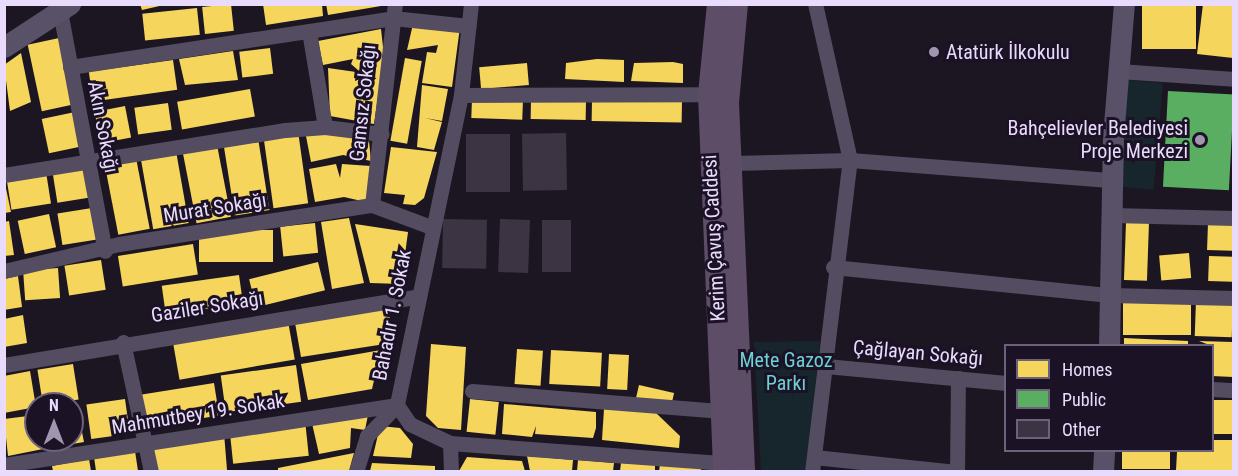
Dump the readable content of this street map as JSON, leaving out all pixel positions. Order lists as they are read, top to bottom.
{
  "streets": {
    "main road": ["Kerim Çavuş Caddesi"],
    "street": [
      "Gamsız Sokağı",
      "Akın Sokağı",
      "Murat Sokağı",
      "Gaziler Sokağı",
      "Bahadır 1. Sokak",
      "Çağlayan Sokağı",
      "Mahmutbey 19. Sokak"
    ]
  },
  "crossings": [
    ["Gamsız Sokağı", "Murat Sokağı"],
    ["Akın Sokağı", "Murat Sokağı"],
    ["Murat Sokağı", "Bahadır 1. Sokak"],
    ["Kerim Çavuş Caddesi", "Bahadır 1. Sokak"],
    ["Gaziler Sokağı", "Bahadır 1. Sokak"],
    ["Bahadır 1. Sokak", "Mahmutbey 19. Sokak"]
  ],
  "parks": ["Mete Gazoz Parkı"],
  "places": ["Atatürk İlkokulu", "Bahçelievler Belediyesi Proje Merkezi"],
  "legend": ["Homes", "Public", "Other"],
  "north": "top"
}
